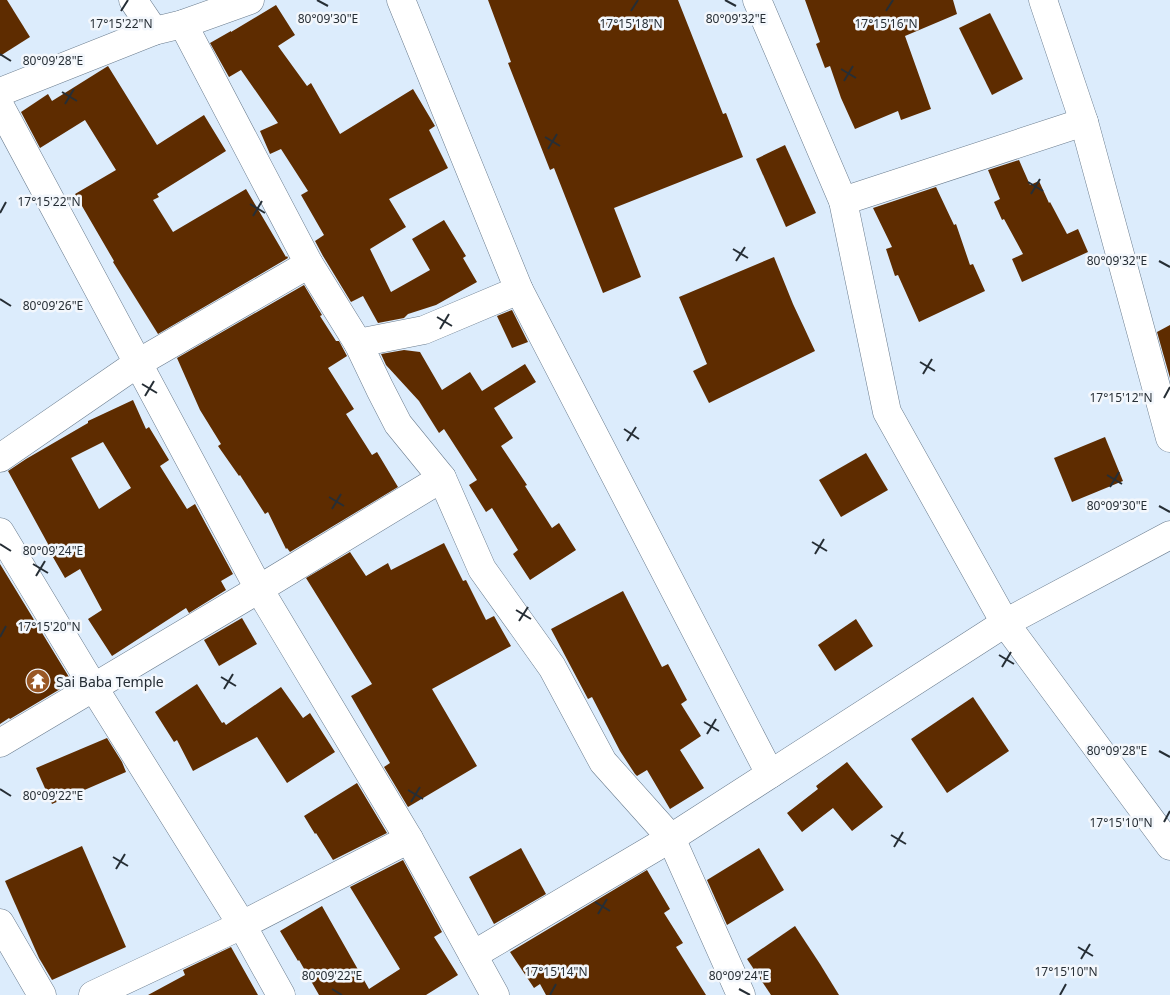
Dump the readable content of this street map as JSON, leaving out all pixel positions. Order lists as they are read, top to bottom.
{
  "places": {
    "temple": ["Sai Baba Temple"]
  },
  "coordinates": [
    "80°09'32\"E",
    "80°09'30\"E",
    "17°15'22\"N",
    "17°15'18\"N",
    "17°15'16\"N",
    "80°09'28\"E",
    "80°09'26\"E",
    "17°15'12\"N",
    "80°09'24\"E",
    "17°15'20\"N",
    "80°09'22\"E",
    "17°15'10\"N",
    "17°15'14\"N"
  ]
}
